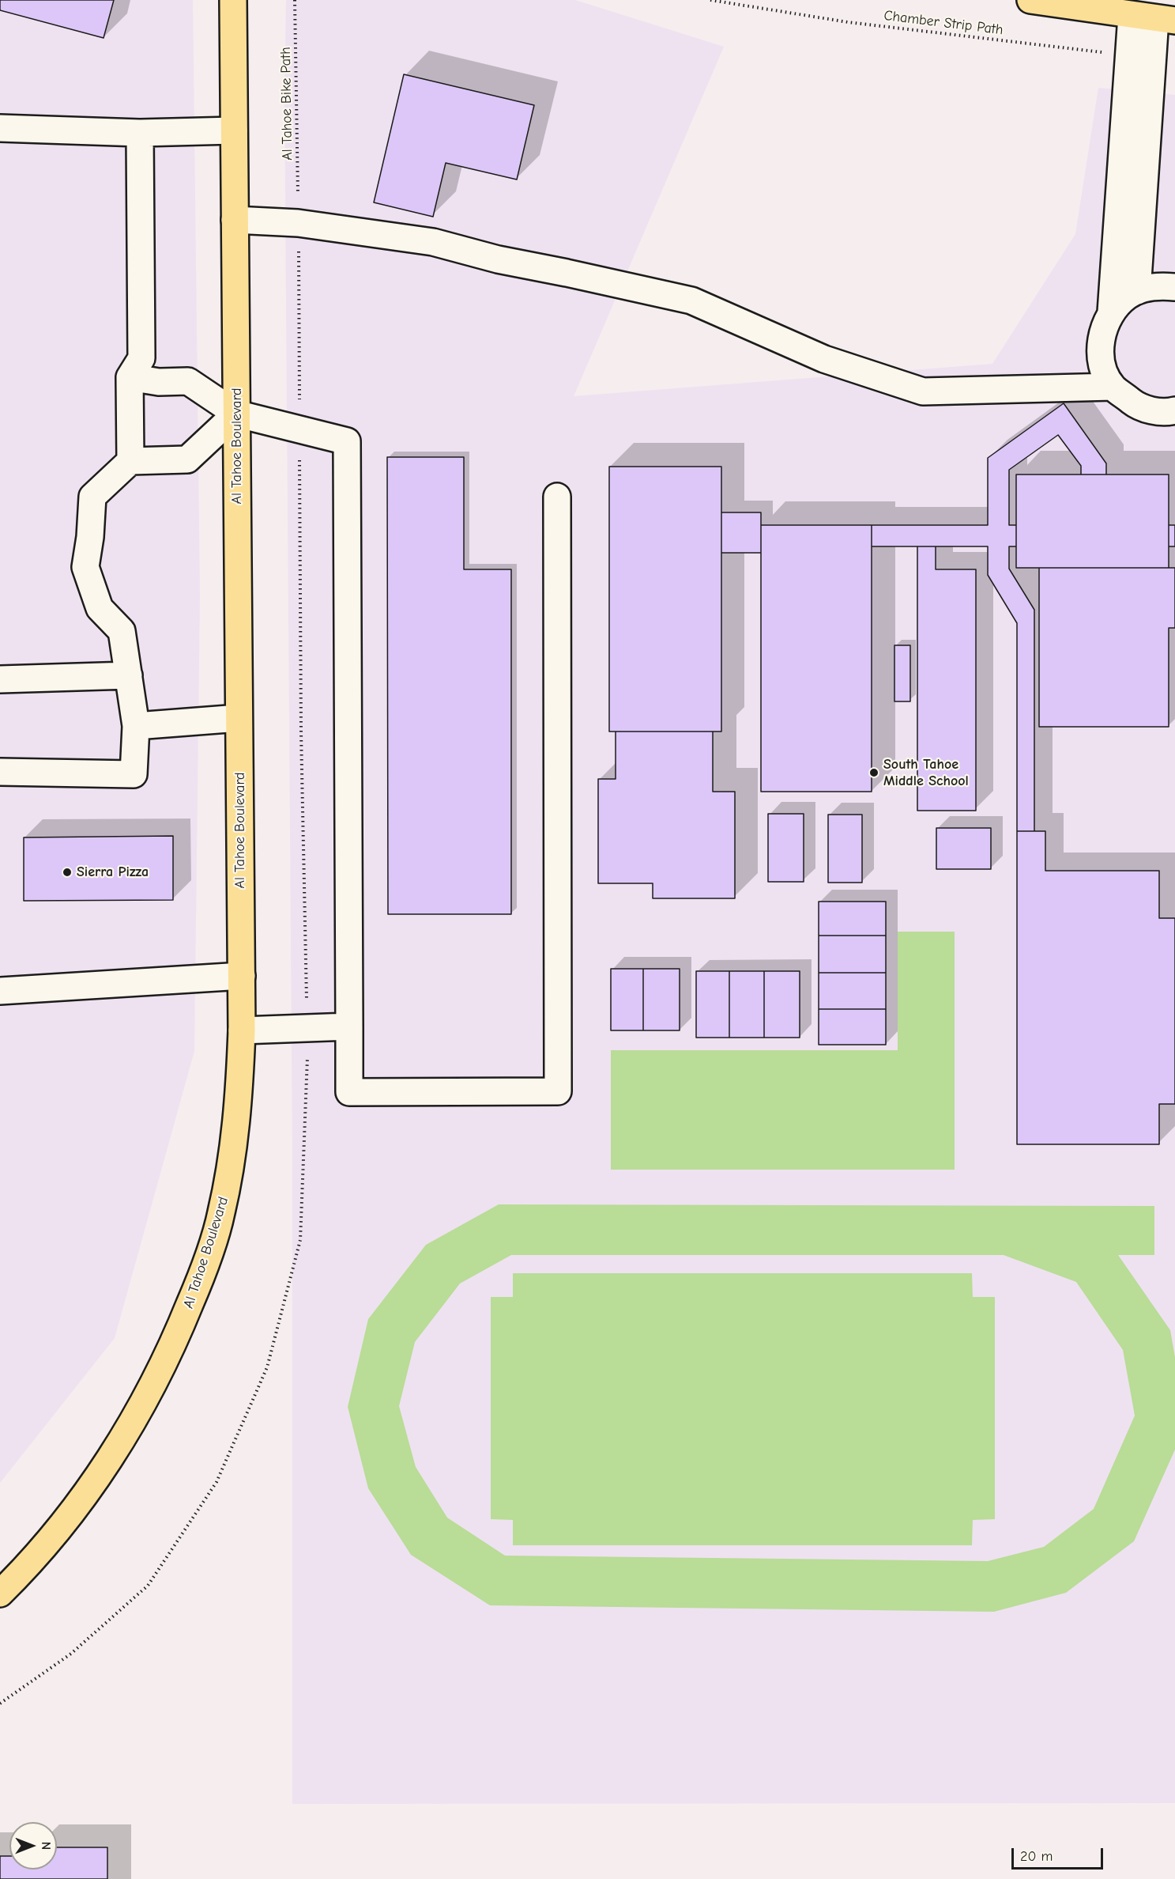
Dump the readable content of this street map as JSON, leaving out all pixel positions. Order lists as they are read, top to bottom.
{
  "streets": {
    "main road": ["Al Tahoe Boulevard"],
    "path": ["Chamber Strip Path", "Al Tahoe Bike Path"]
  },
  "places": ["South Tahoe Middle School", "Sierra Pizza"],
  "scale_bar": "20 m",
  "north": "right"
}
